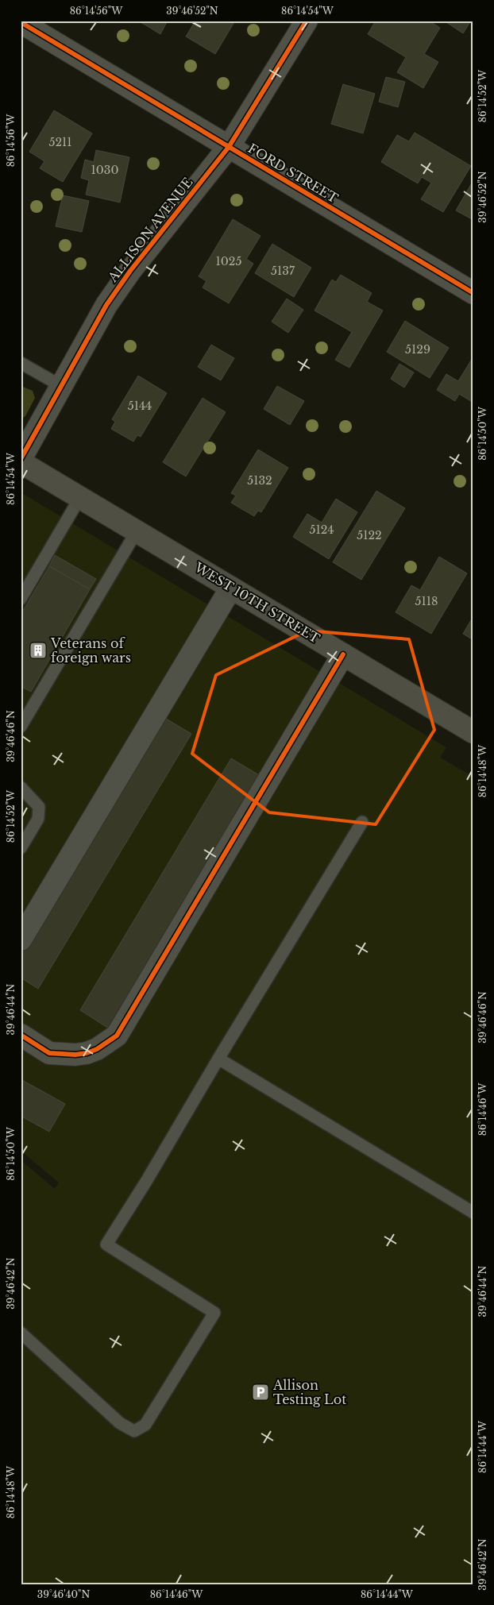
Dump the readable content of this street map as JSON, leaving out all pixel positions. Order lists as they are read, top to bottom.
{
  "streets": {
    "main road": ["WEST 10TH STREET"],
    "street": ["FORD STREET", "ALLISON AVENUE"]
  },
  "crossings": [
    ["FORD STREET", "ALLISON AVENUE"]
  ],
  "places": {
    "building": ["Veterans of foreign wars"],
    "parking": ["Allison Testing Lot"]
  },
  "house_numbers": [
    "5211",
    "1030",
    "1025",
    "5137",
    "5129",
    "5144",
    "5132",
    "5124",
    "5122",
    "5118"
  ],
  "coordinates": [
    "86°14'56\"W",
    "39°46'52\"N",
    "86°14'54\"W",
    "86°14'52\"W",
    "86°14'50\"W",
    "39°46'46\"N",
    "86°14'48\"W",
    "39°46'44\"N",
    "86°14'46\"W",
    "39°46'42\"N",
    "86°14'44\"W",
    "39°46'40\"N"
  ]
}
